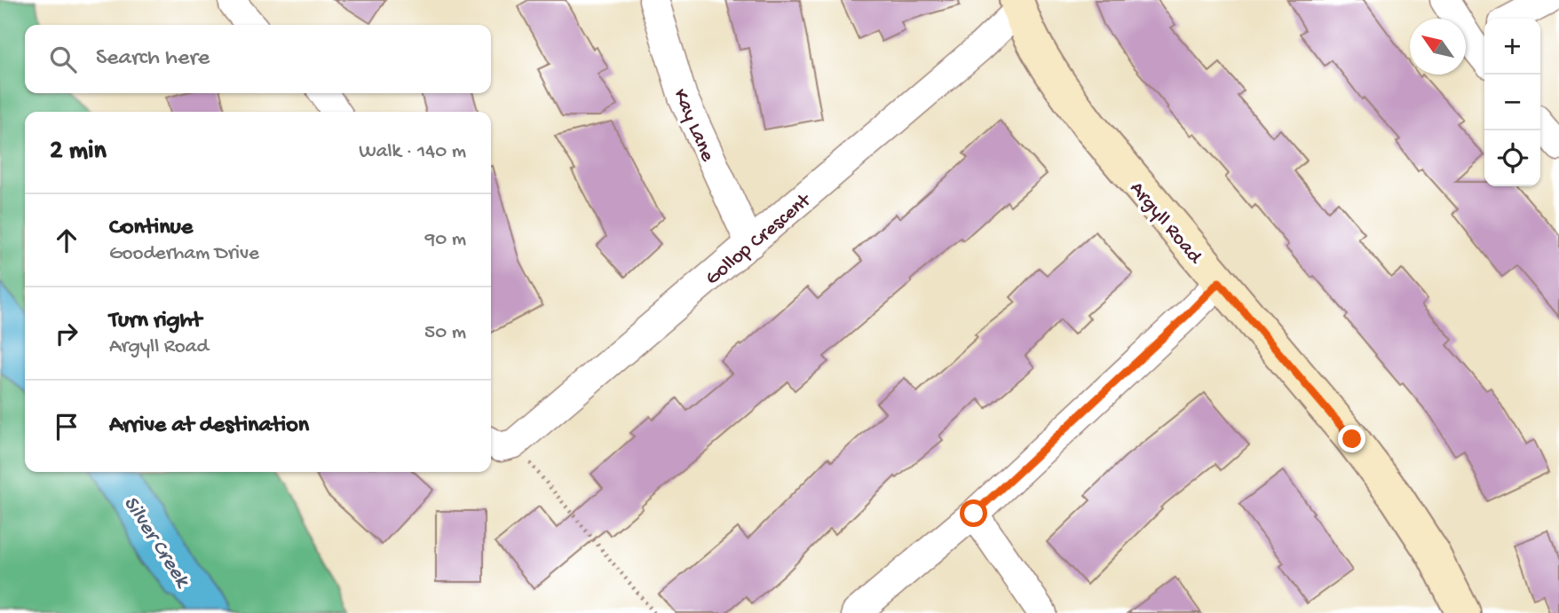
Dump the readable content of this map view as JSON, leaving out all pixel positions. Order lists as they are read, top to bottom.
{
  "streets": {
    "street": ["Kay Lane", "Argyll Road", "Gollop Crescent"]
  },
  "crossings": [
    ["Kay Lane", "Gollop Crescent"],
    ["Argyll Road", "Gollop Crescent"]
  ],
  "water": ["Silver Creek"],
  "north": "top left",
  "page": {
    "map_buttons": ["+", "−"],
    "search": "Search here",
    "heading": ["2 min", "Walk · 140 m"],
    "list": [
      ["Continue", "Gooderham Drive", "90 m"],
      ["Turn right", "Argyll Road", "50 m"],
      "Arrive at destination"
    ]
  }
}
